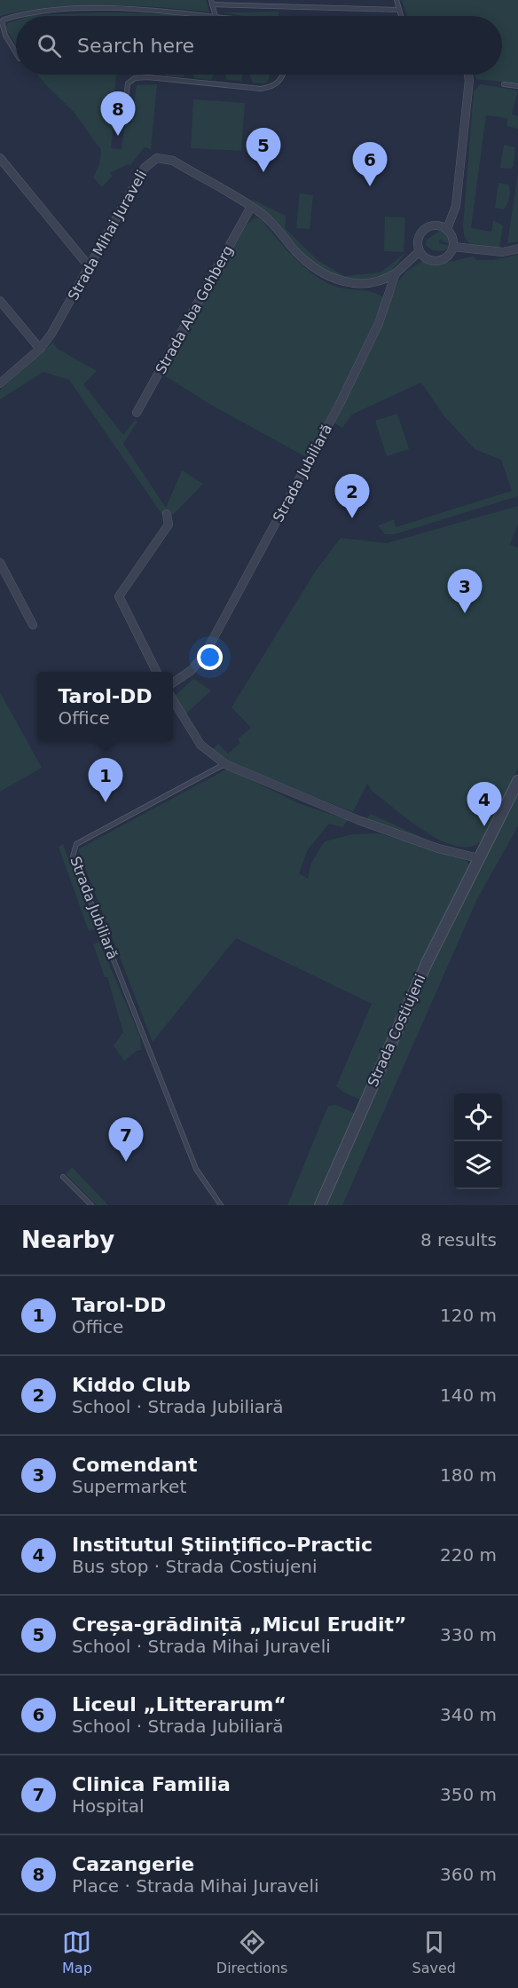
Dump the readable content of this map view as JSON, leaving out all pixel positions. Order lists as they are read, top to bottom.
{
  "streets": {
    "street": [
      "Strada Mihai Juraveli",
      "Strada Aba Gohberg",
      "Strada Jubiliară",
      "Strada Costiujeni"
    ]
  },
  "crossings": [
    ["Strada Mihai Juraveli", "Strada Aba Gohberg"],
    ["Strada Mihai Juraveli", "Strada Jubiliară"]
  ],
  "page": {
    "search": "Search here",
    "pins": [
      "8",
      "5",
      "6",
      "2",
      "3",
      "1",
      "4",
      "7"
    ],
    "popup": ["Tarol-DD", "Office"],
    "heading": ["Nearby", "8 results"],
    "list": [
      {
        "mark": "1",
        "name": "Tarol-DD",
        "note": "Office",
        "value": "120 m"
      },
      {
        "mark": "2",
        "name": "Kiddo Club",
        "note": "School · Strada Jubiliară",
        "value": "140 m"
      },
      {
        "mark": "3",
        "name": "Comendant",
        "note": "Supermarket",
        "value": "180 m"
      },
      {
        "mark": "4",
        "name": "Institutul Ştiinţifico–Practic",
        "note": "Bus stop · Strada Costiujeni",
        "value": "220 m"
      },
      {
        "mark": "5",
        "name": "Creșa-grădiniță „Micul Erudit”",
        "note": "School · Strada Mihai Juraveli",
        "value": "330 m"
      },
      {
        "mark": "6",
        "name": "Liceul „Litterarum“",
        "note": "School · Strada Jubiliară",
        "value": "340 m"
      },
      {
        "mark": "7",
        "name": "Clinica Familia",
        "note": "Hospital",
        "value": "350 m"
      },
      {
        "mark": "8",
        "name": "Cazangerie",
        "note": "Place · Strada Mihai Juraveli",
        "value": "360 m"
      }
    ],
    "nav": ["Map", "Directions", "Saved"]
  }
}
